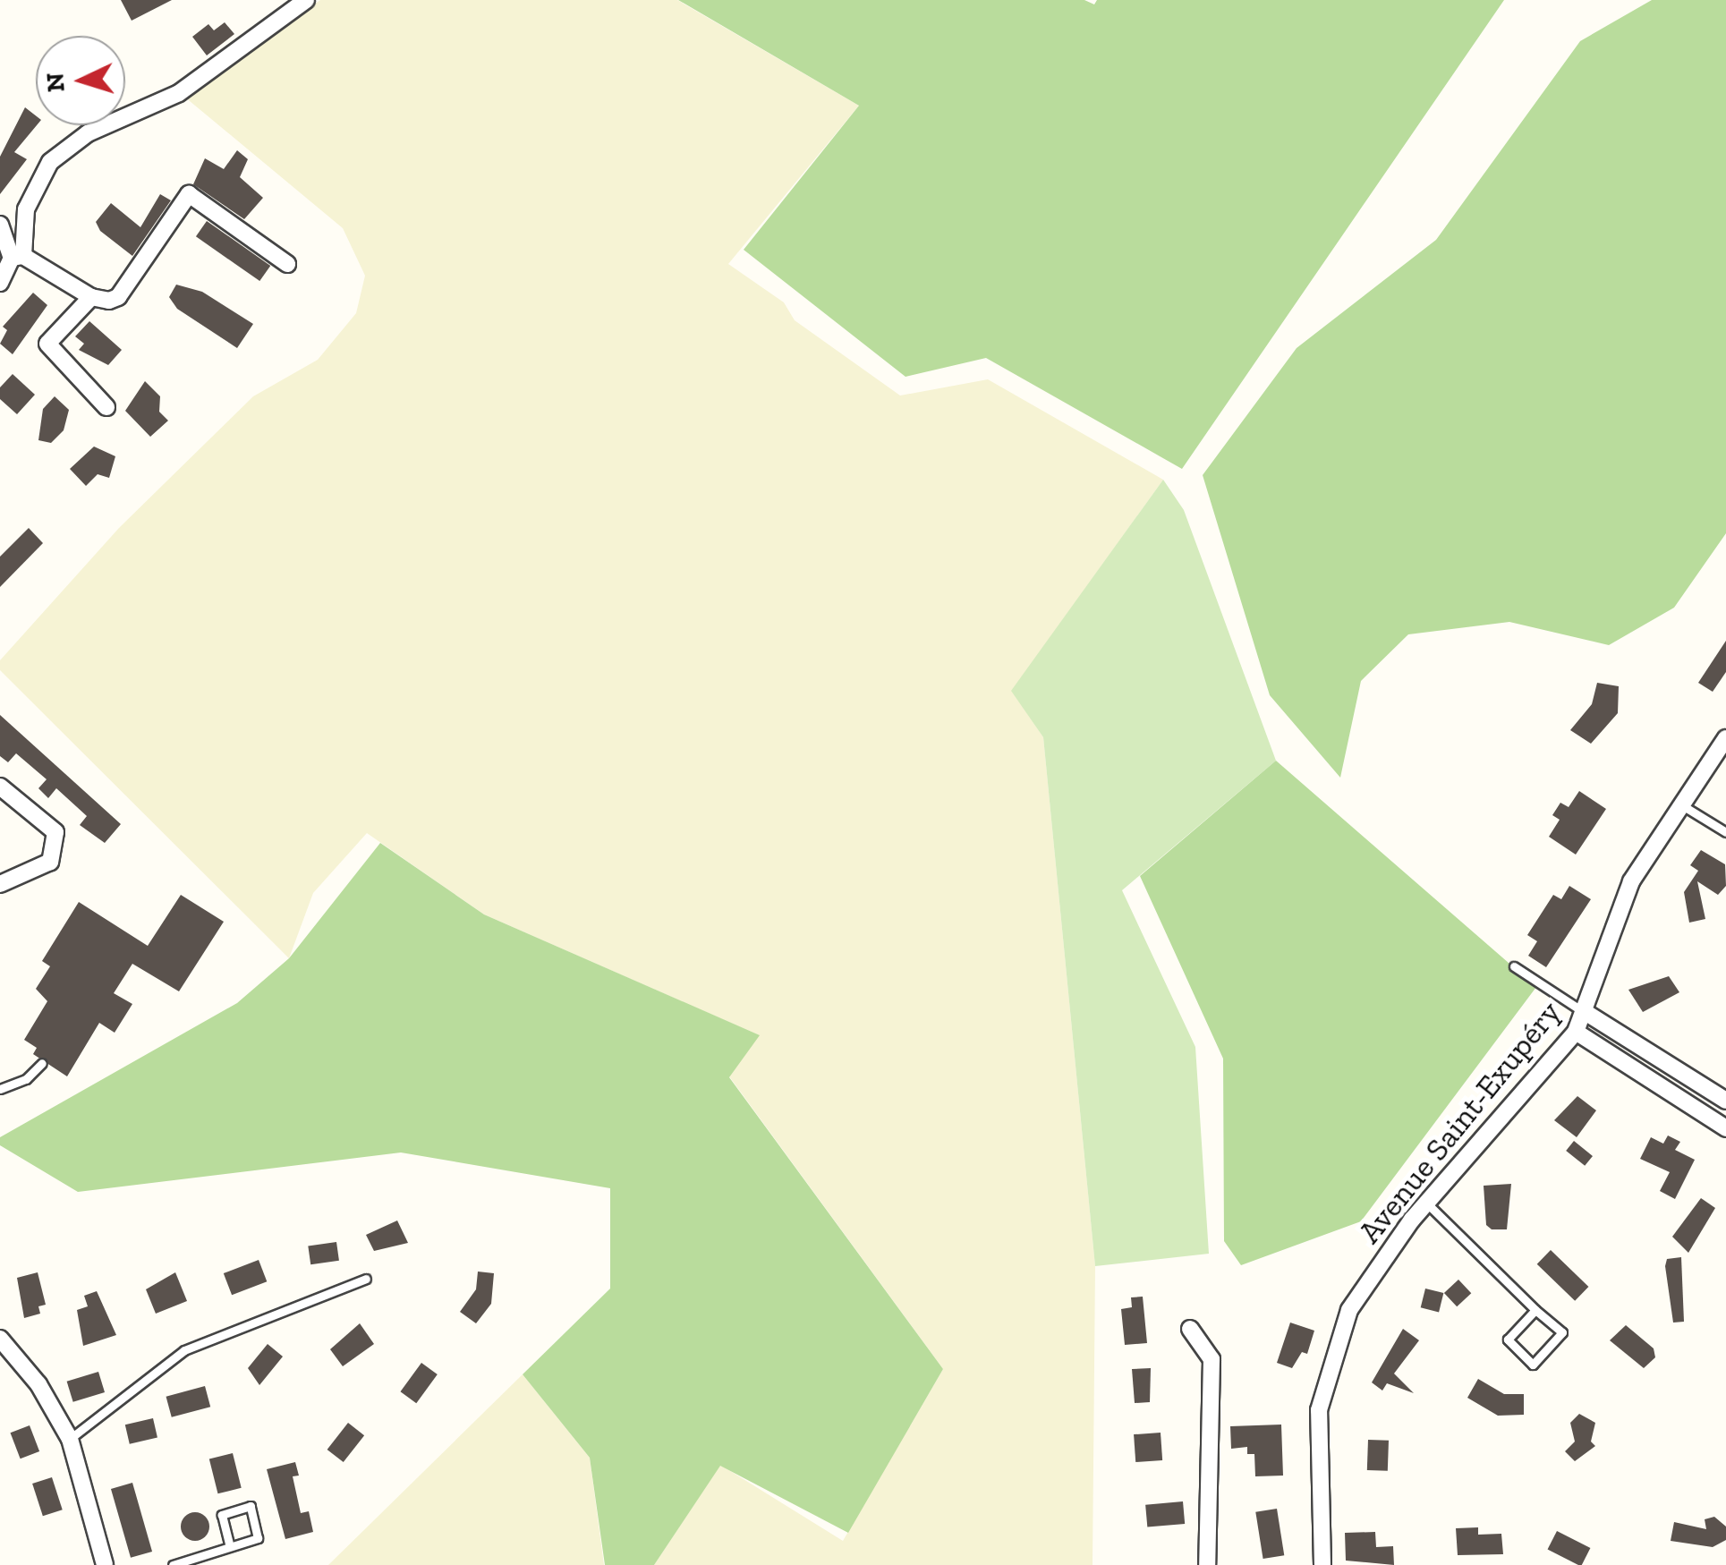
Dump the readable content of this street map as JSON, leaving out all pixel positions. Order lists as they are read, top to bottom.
{
  "streets": {
    "street": ["Avenue Saint-Exupéry"]
  },
  "north": "left"
}
